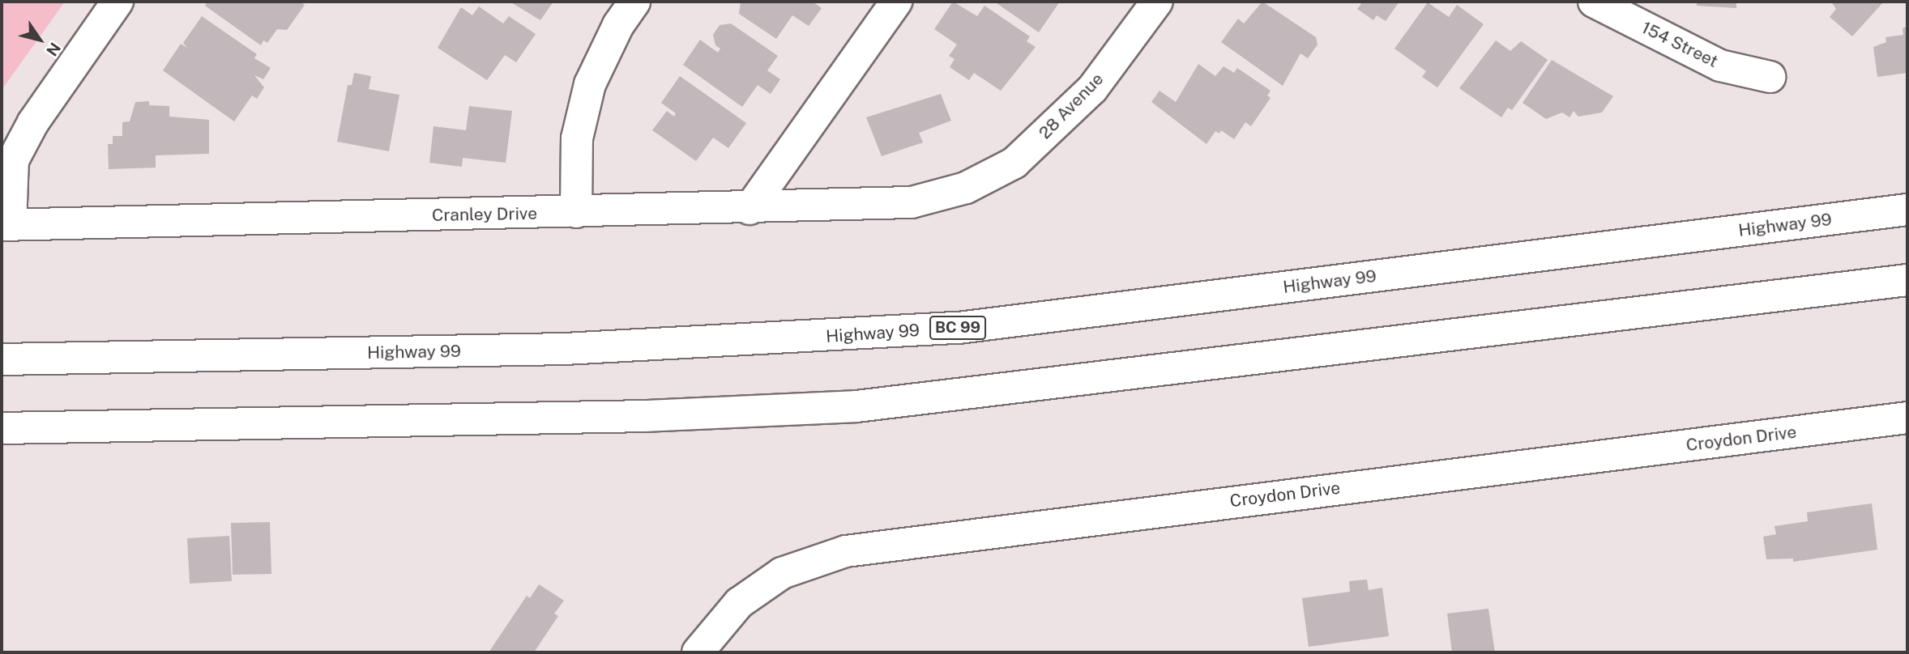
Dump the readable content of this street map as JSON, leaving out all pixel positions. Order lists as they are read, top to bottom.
{
  "streets": {
    "main road": [
      "154 Street",
      "28 Avenue",
      "Cranley Drive",
      "Highway 99",
      "BC 99",
      "Croydon Drive"
    ]
  },
  "crossings": [
    ["28 Avenue", "Cranley Drive"]
  ],
  "north": "bottom right"
}
